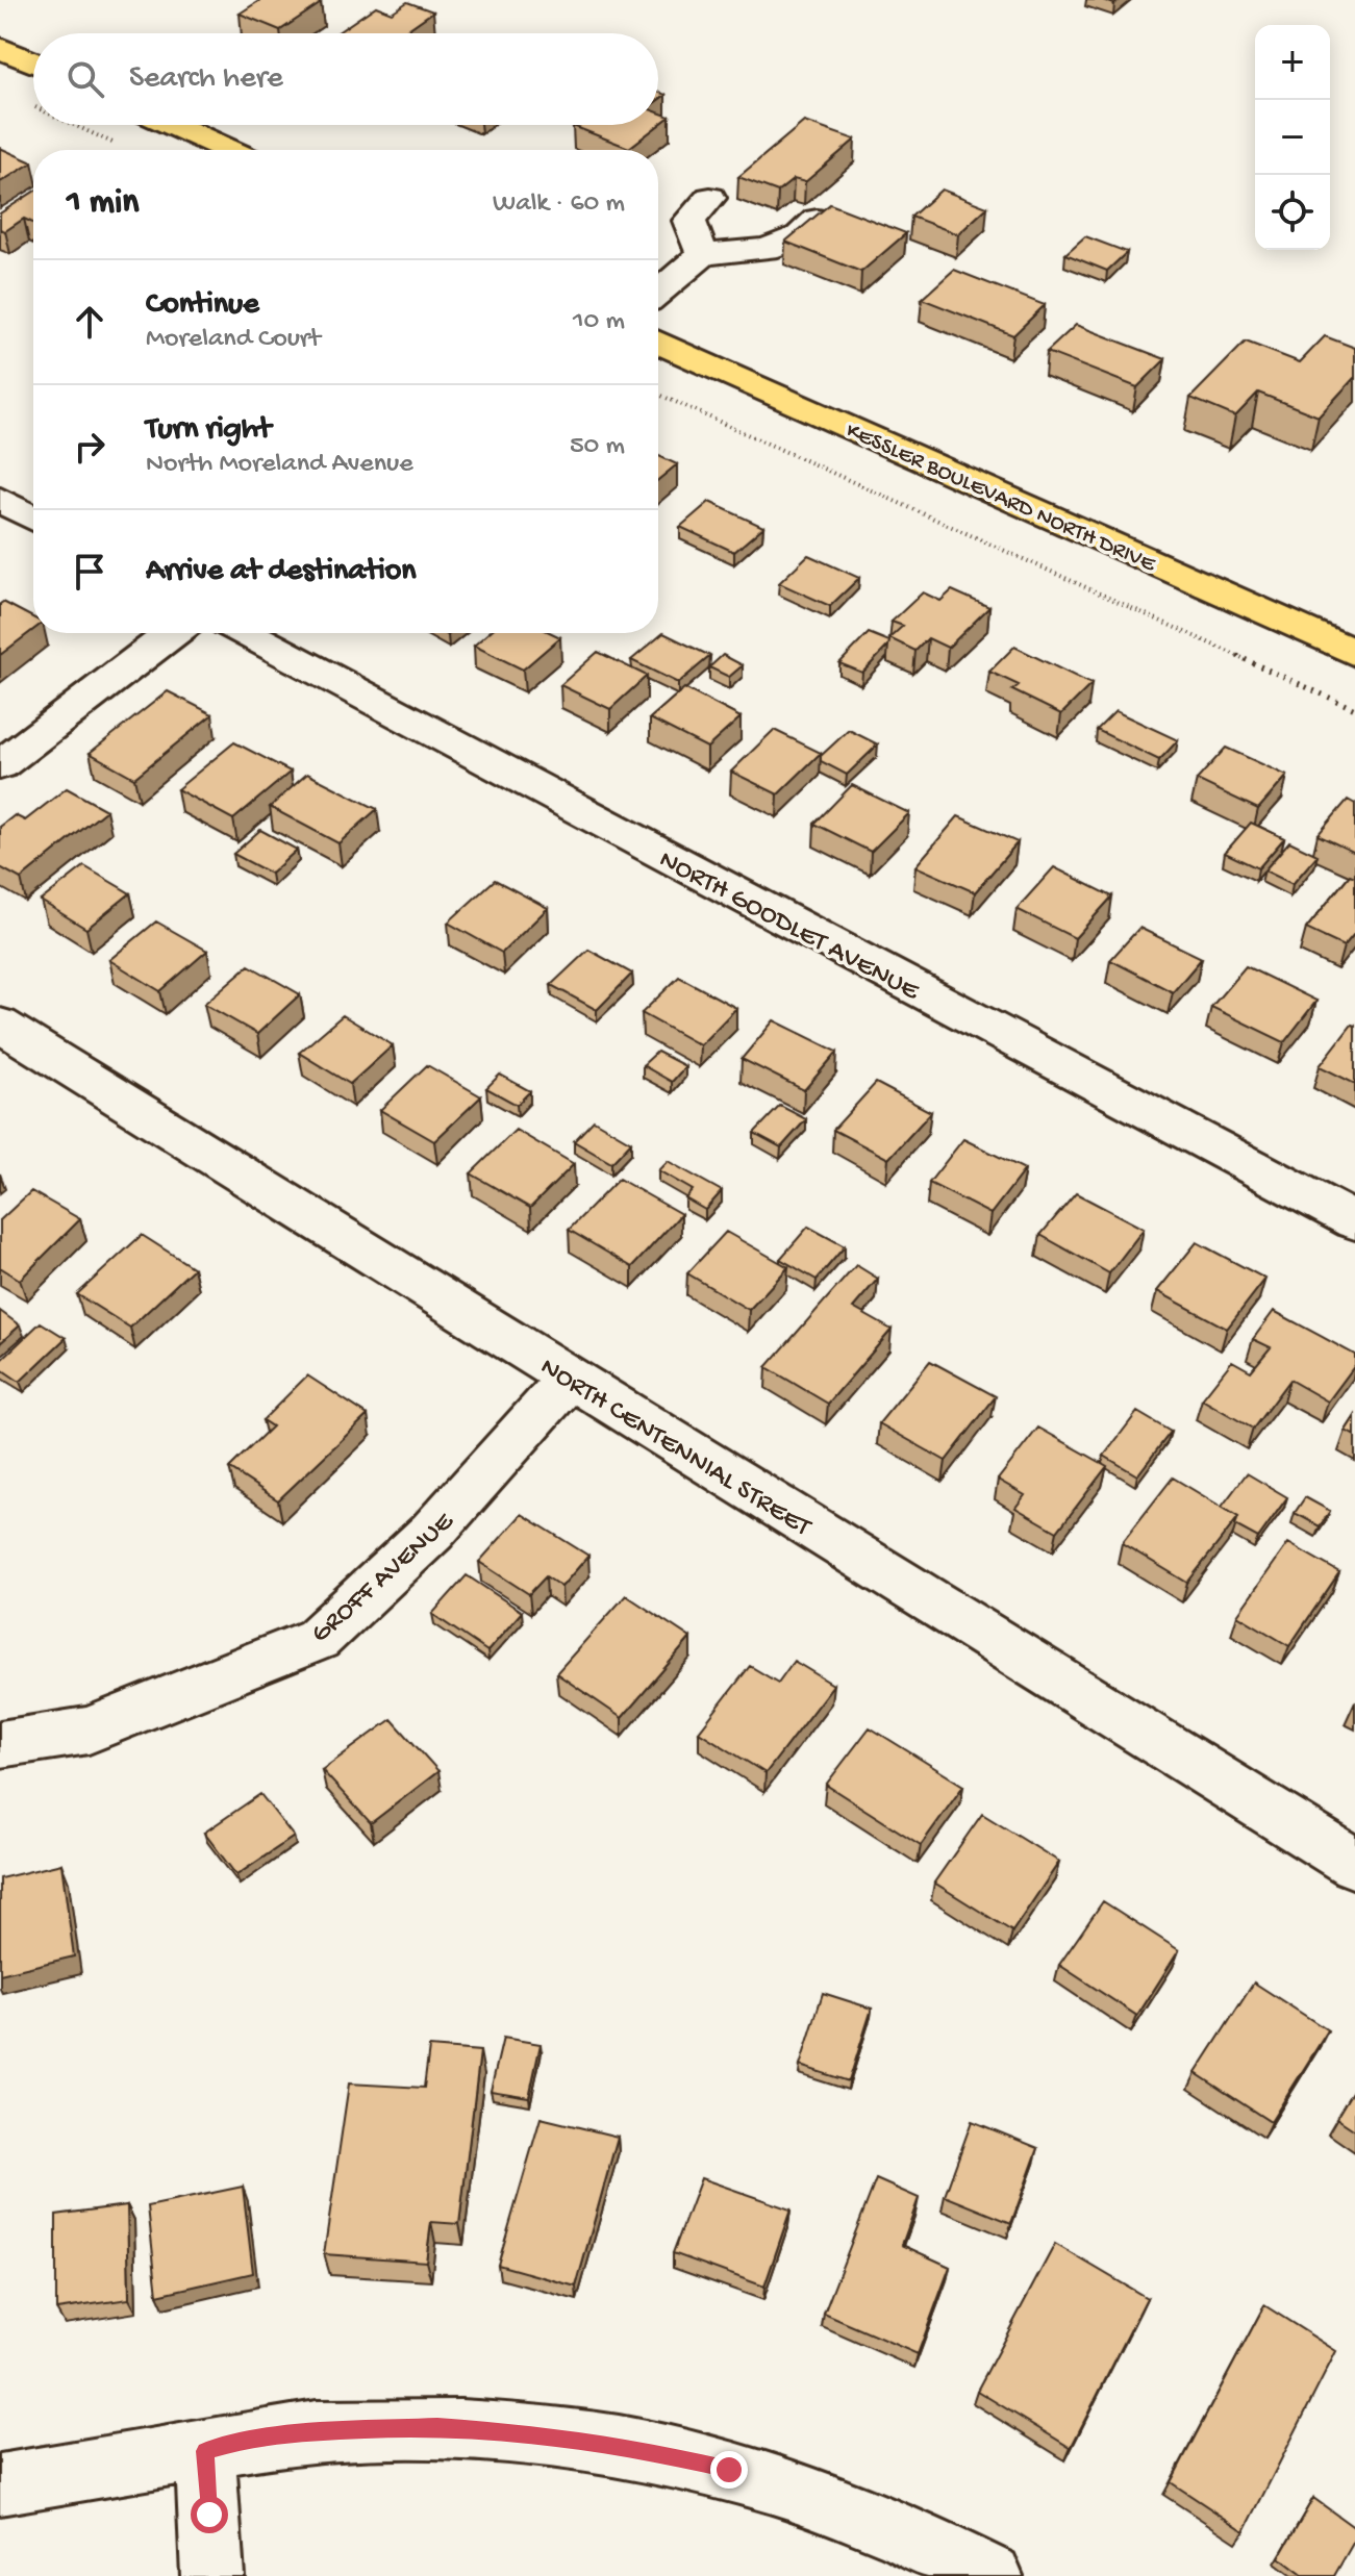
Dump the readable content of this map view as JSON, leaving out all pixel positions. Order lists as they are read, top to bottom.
{
  "streets": {
    "main road": ["KESSLER BOULEVARD NORTH DRIVE"],
    "street": ["NORTH GOODLET AVENUE", "NORTH CENTENNIAL STREET", "GROFF AVENUE"]
  },
  "crossings": [
    ["NORTH CENTENNIAL STREET", "GROFF AVENUE"]
  ],
  "page": {
    "map_buttons": ["+", "−"],
    "search": "Search here",
    "heading": ["1 min", "Walk · 60 m"],
    "list": [
      ["Continue", "Moreland Court", "10 m"],
      ["Turn right", "North Moreland Avenue", "50 m"],
      "Arrive at destination"
    ]
  }
}
